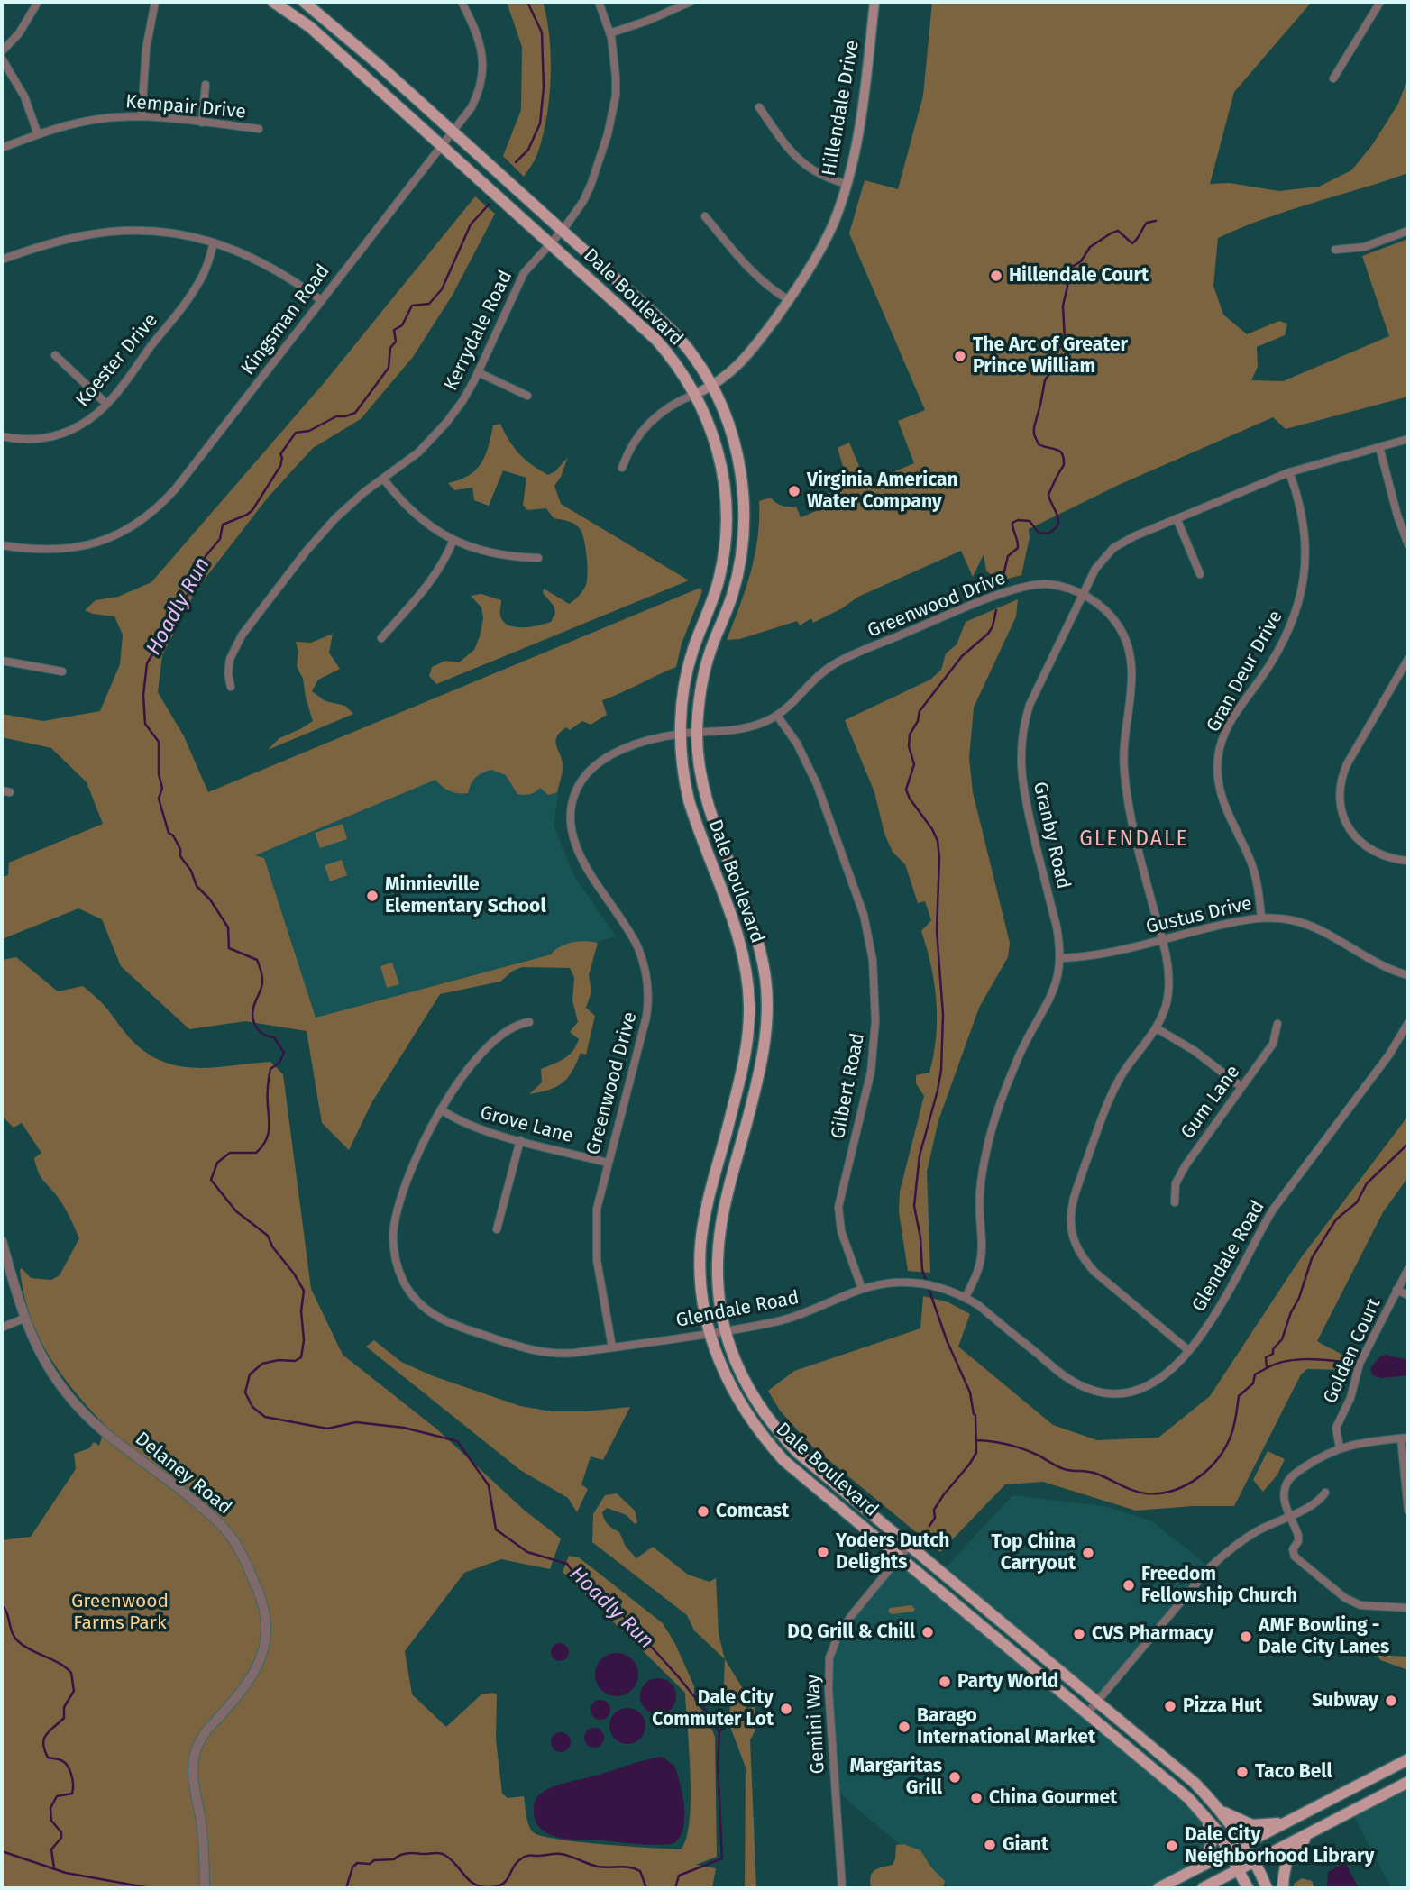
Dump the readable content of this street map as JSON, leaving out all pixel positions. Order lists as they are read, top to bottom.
{
  "streets": {
    "main road": ["Hillendale Drive", "Dale Boulevard"],
    "street": [
      "Kempair Drive",
      "Kingsman Road",
      "Kerrydale Road",
      "Koester Drive",
      "Greenwood Drive",
      "Gran Deur Drive",
      "Granby Road",
      "Gustus Drive",
      "Gilbert Road",
      "Gum Lane",
      "Grove Lane",
      "Glendale Road",
      "Golden Court",
      "Delaney Road",
      "Gemini Way"
    ]
  },
  "crossings": [
    ["Hillendale Drive", "Dale Boulevard"],
    ["Dale Boulevard", "Kingsman Road"],
    ["Dale Boulevard", "Kerrydale Road"],
    ["Dale Boulevard", "Greenwood Drive"],
    ["Dale Boulevard", "Glendale Road"],
    ["Dale Boulevard", "Gemini Way"],
    ["Greenwood Drive", "Granby Road"],
    ["Greenwood Drive", "Gustus Drive"],
    ["Greenwood Drive", "Gilbert Road"],
    ["Greenwood Drive", "Grove Lane"],
    ["Greenwood Drive", "Glendale Road"],
    ["Gran Deur Drive", "Granby Road"],
    ["Gran Deur Drive", "Gustus Drive"],
    ["Granby Road", "Gustus Drive"],
    ["Granby Road", "Glendale Road"],
    ["Gilbert Road", "Glendale Road"],
    ["Grove Lane", "Glendale Road"]
  ],
  "districts": ["GLENDALE"],
  "water": ["Hoadly Run"],
  "parks": ["Greenwood Farms Park"],
  "places": [
    "Hillendale Court",
    "The Arc of Greater Prince William",
    "Virginia American Water Company",
    "Minnieville Elementary School",
    "Comcast",
    "Yoders Dutch Delights",
    "Top China Carryout",
    "Freedom Fellowship Church",
    "DQ Grill & Chill",
    "CVS Pharmacy",
    "AMF Bowling - Dale City Lanes",
    "Party World",
    "Subway",
    "Pizza Hut",
    "Dale City Commuter Lot",
    "Barago International Market",
    "Taco Bell",
    "Margaritas Grill",
    "China Gourmet",
    "Giant",
    "Dale City Neighborhood Library"
  ]
}
